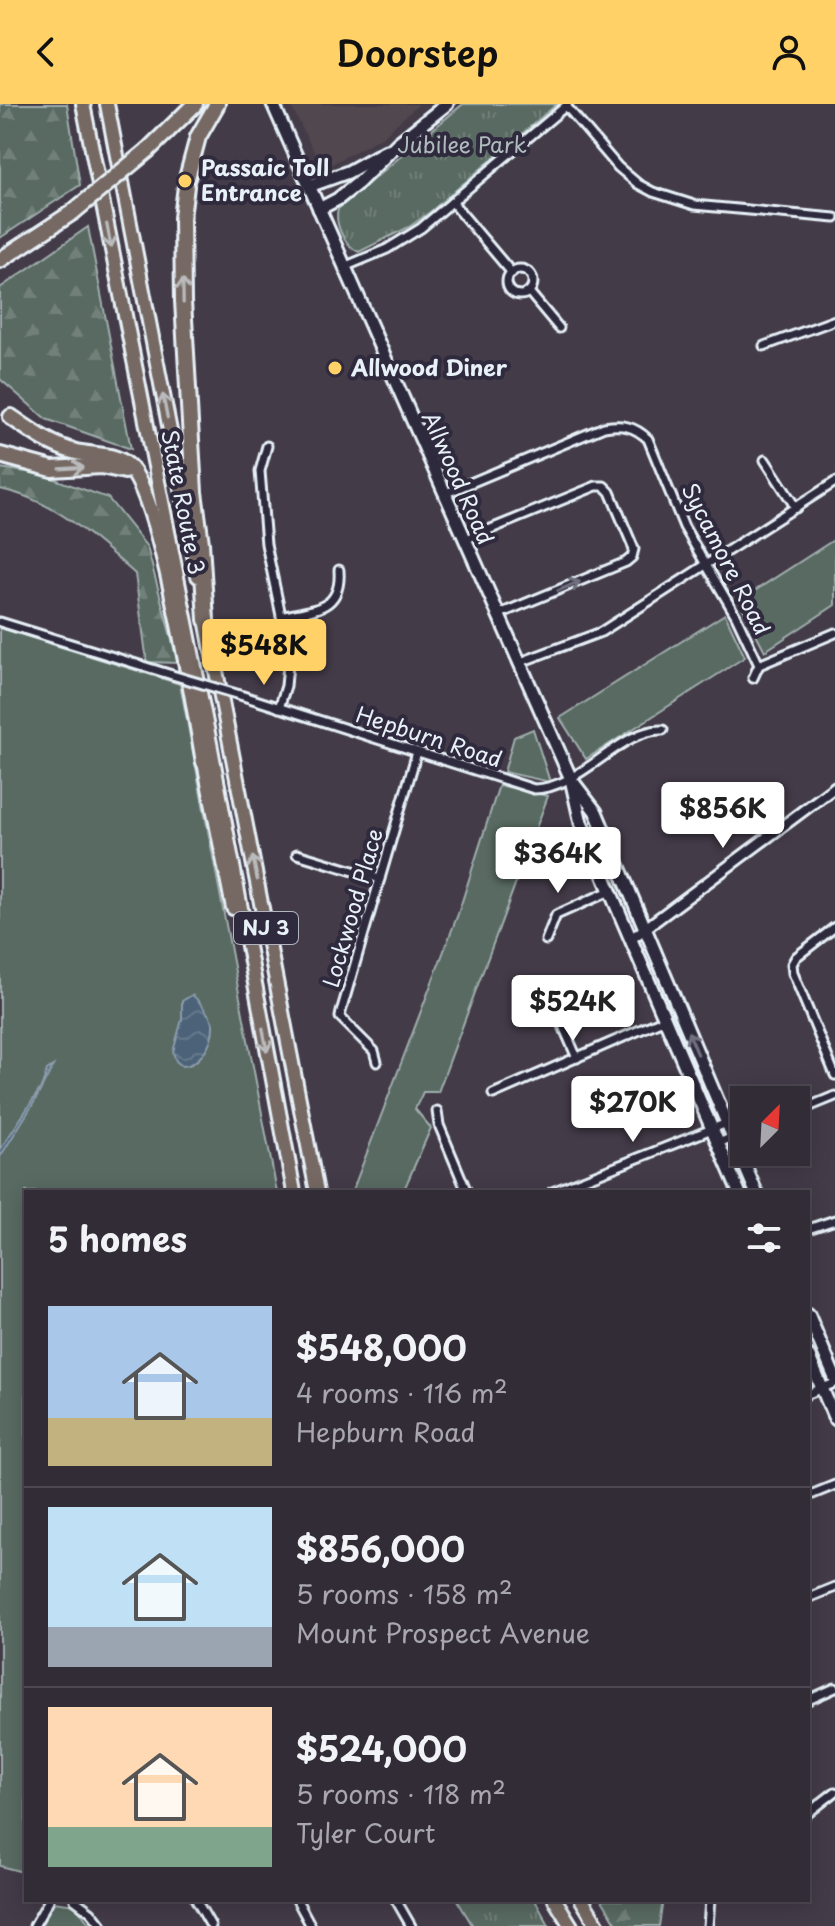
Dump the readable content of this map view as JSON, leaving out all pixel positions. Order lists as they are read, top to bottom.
{
  "streets": {
    "highway": ["State Route 3", "NJ 3"],
    "main road": ["Allwood Road"],
    "street": ["Sycamore Road", "Hepburn Road", "Lockwood Place"]
  },
  "crossings": [
    ["Allwood Road", "Sycamore Road"],
    ["Allwood Road", "Hepburn Road"],
    ["Hepburn Road", "Lockwood Place"]
  ],
  "parks": ["Jubilee Park"],
  "places": ["Passaic Toll Entrance", "Allwood Diner"],
  "north": "top right",
  "page": {
    "header": "Doorstep",
    "price": [
      "$548K",
      "$856K",
      "$364K",
      "$524K",
      "$270K"
    ],
    "heading": "5 homes",
    "list": [
      {
        "name": "$548,000",
        "note": "4 rooms · 116 m² · Hepburn Road"
      },
      {
        "name": "$856,000",
        "note": "5 rooms · 158 m² · Mount Prospect Avenue"
      },
      {
        "name": "$524,000",
        "note": "5 rooms · 118 m² · Tyler Court"
      }
    ]
  }
}
